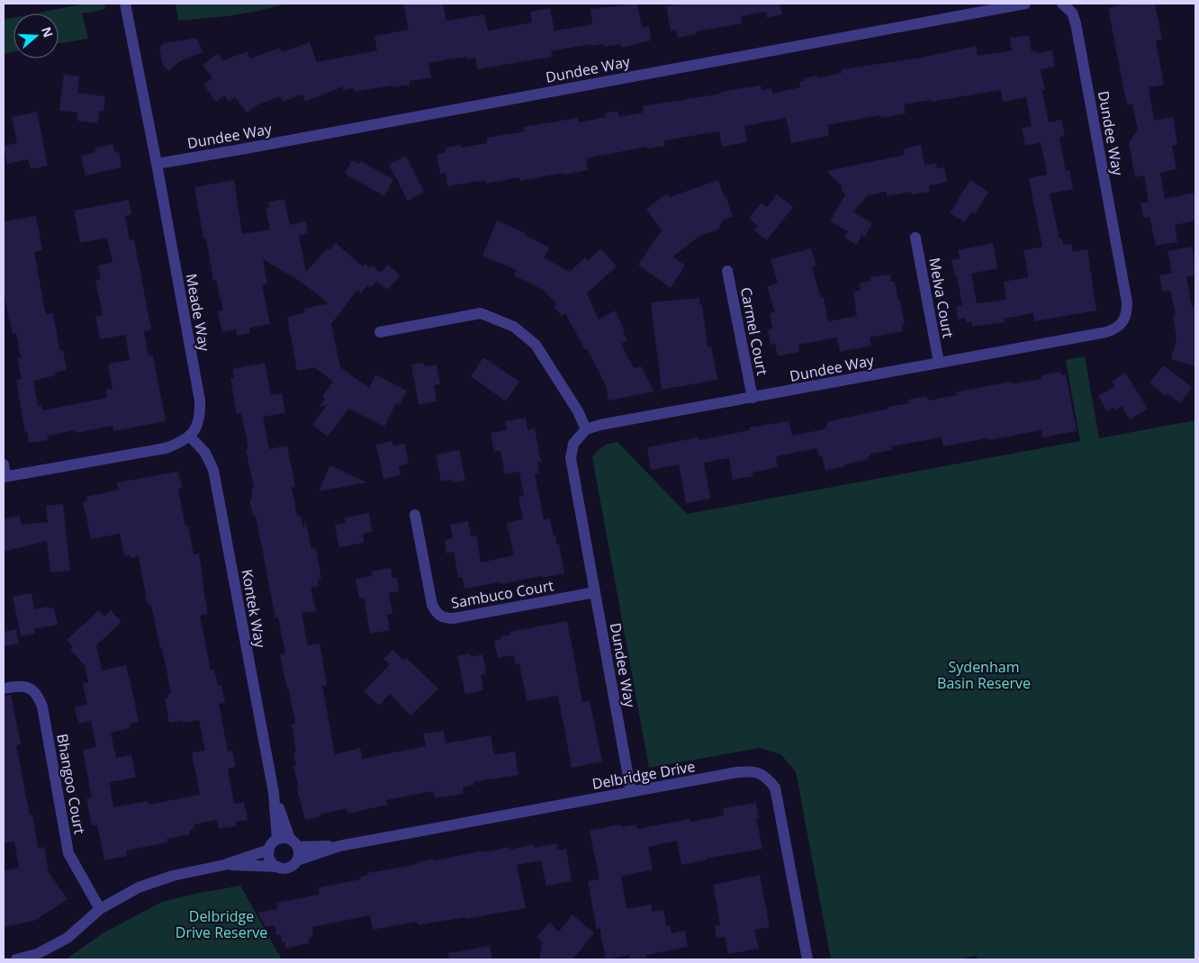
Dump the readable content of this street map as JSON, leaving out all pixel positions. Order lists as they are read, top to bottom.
{
  "streets": {
    "street": [
      "Dundee Way",
      "Melva Court",
      "Meade Way",
      "Carmel Court",
      "Sambuco Court",
      "Kontek Way",
      "Delbridge Drive",
      "Bhangoo Court"
    ]
  },
  "crossings": [
    ["Dundee Way", "Melva Court"],
    ["Dundee Way", "Meade Way"],
    ["Dundee Way", "Carmel Court"],
    ["Dundee Way", "Sambuco Court"],
    ["Dundee Way", "Delbridge Drive"],
    ["Meade Way", "Kontek Way"],
    ["Kontek Way", "Delbridge Drive"]
  ],
  "parks": ["Sydenham Basin Reserve", "Delbridge Drive Reserve"],
  "north": "right"
}
